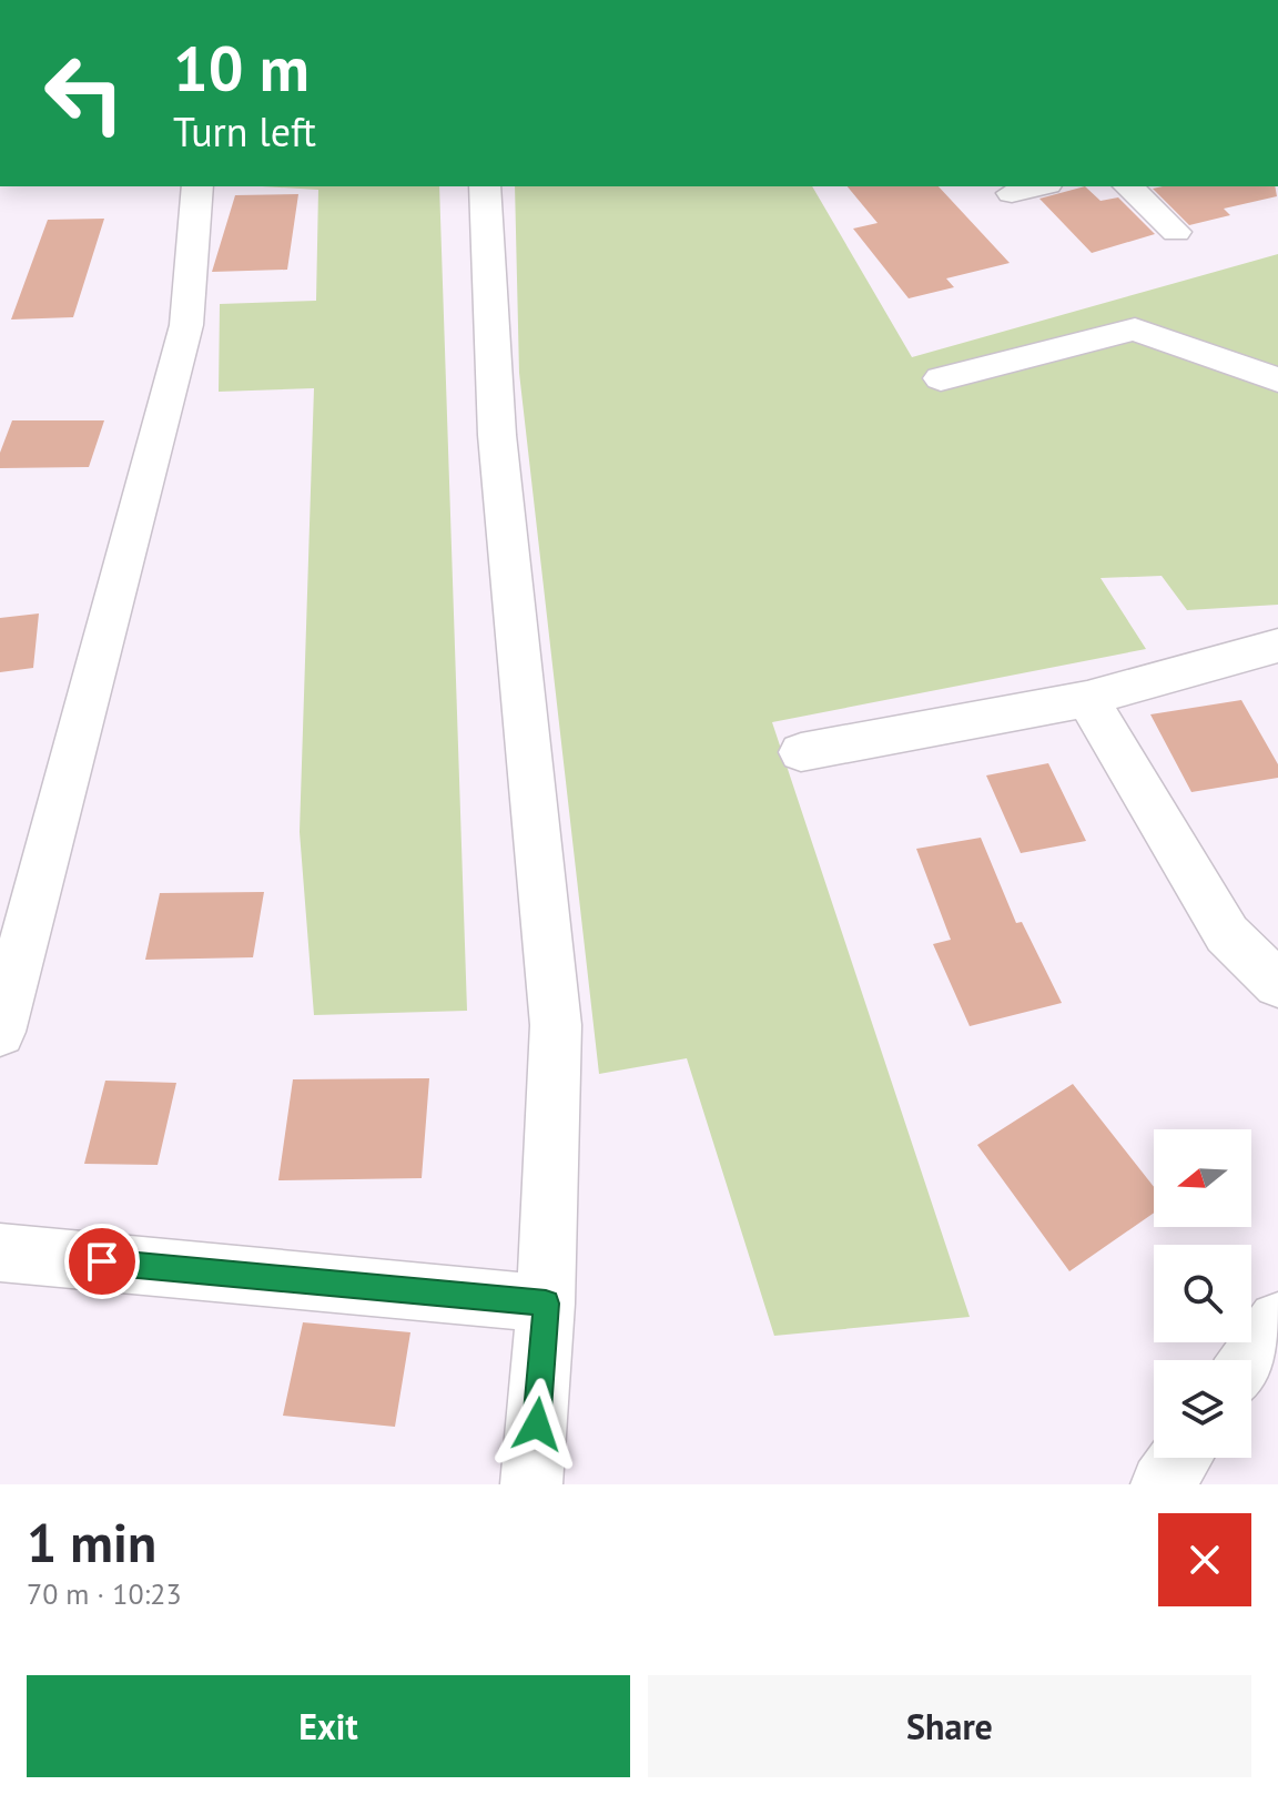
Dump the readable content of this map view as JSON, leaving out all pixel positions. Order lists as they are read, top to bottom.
{
  "north": "left",
  "page": {
    "turn": ["10 m", "Turn left"],
    "heading": ["1 min", "70 m · 10:23"],
    "buttons": ["Exit", "Share"]
  }
}
